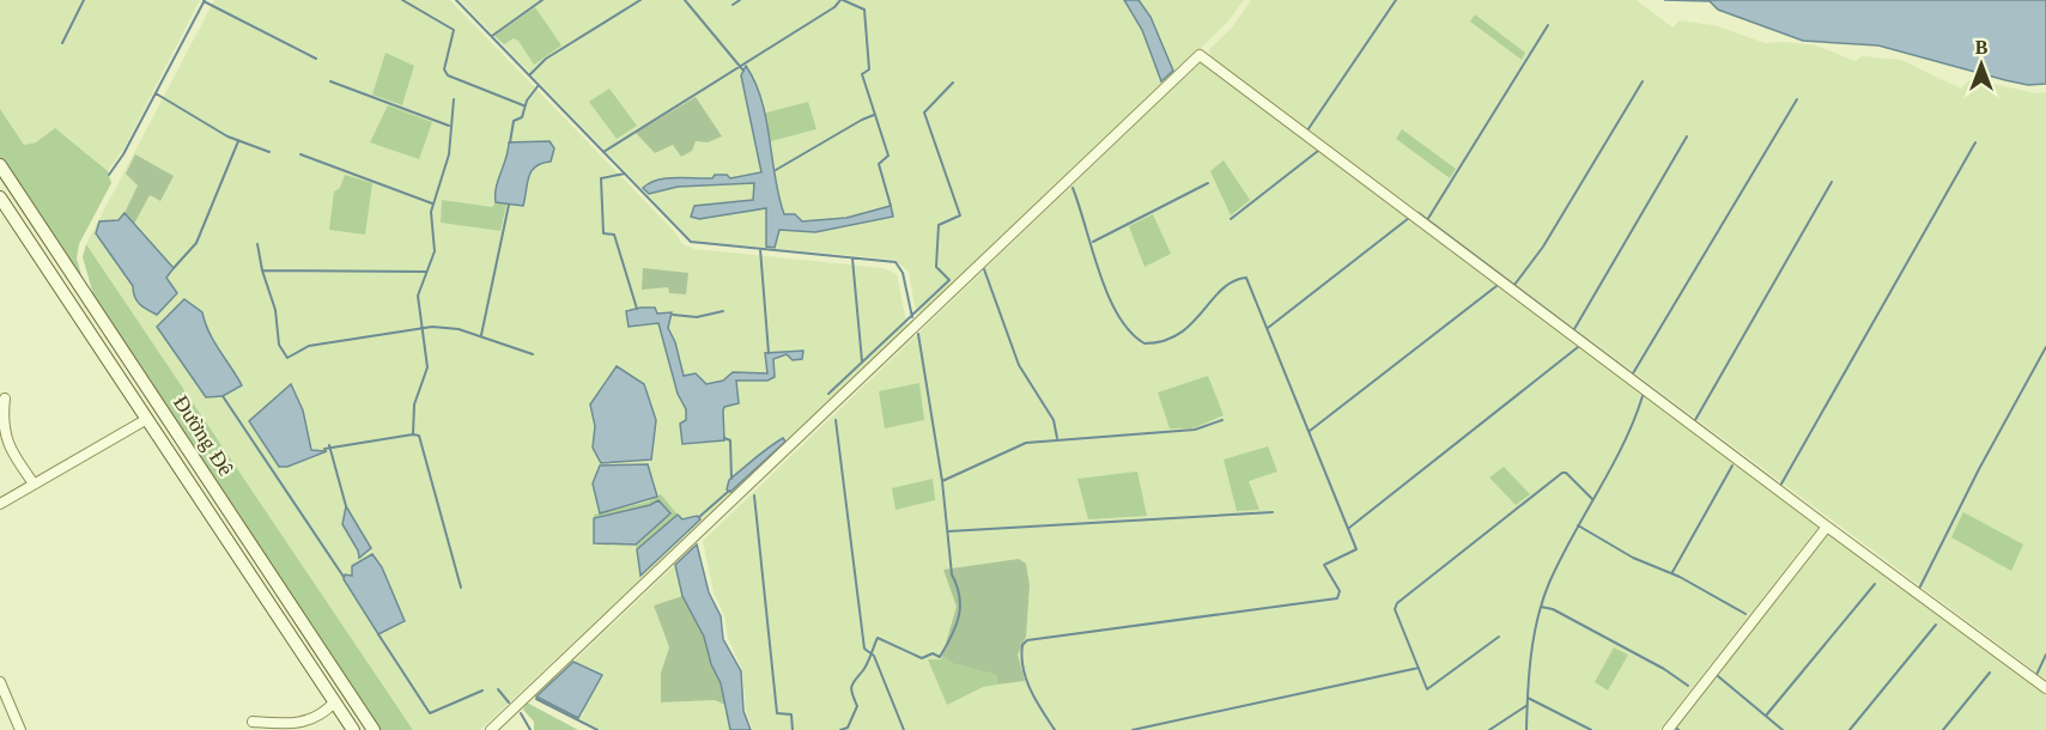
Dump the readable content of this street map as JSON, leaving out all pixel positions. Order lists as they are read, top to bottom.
{
  "streets": {
    "street": ["Đường Đê"]
  },
  "north": "top"
}
